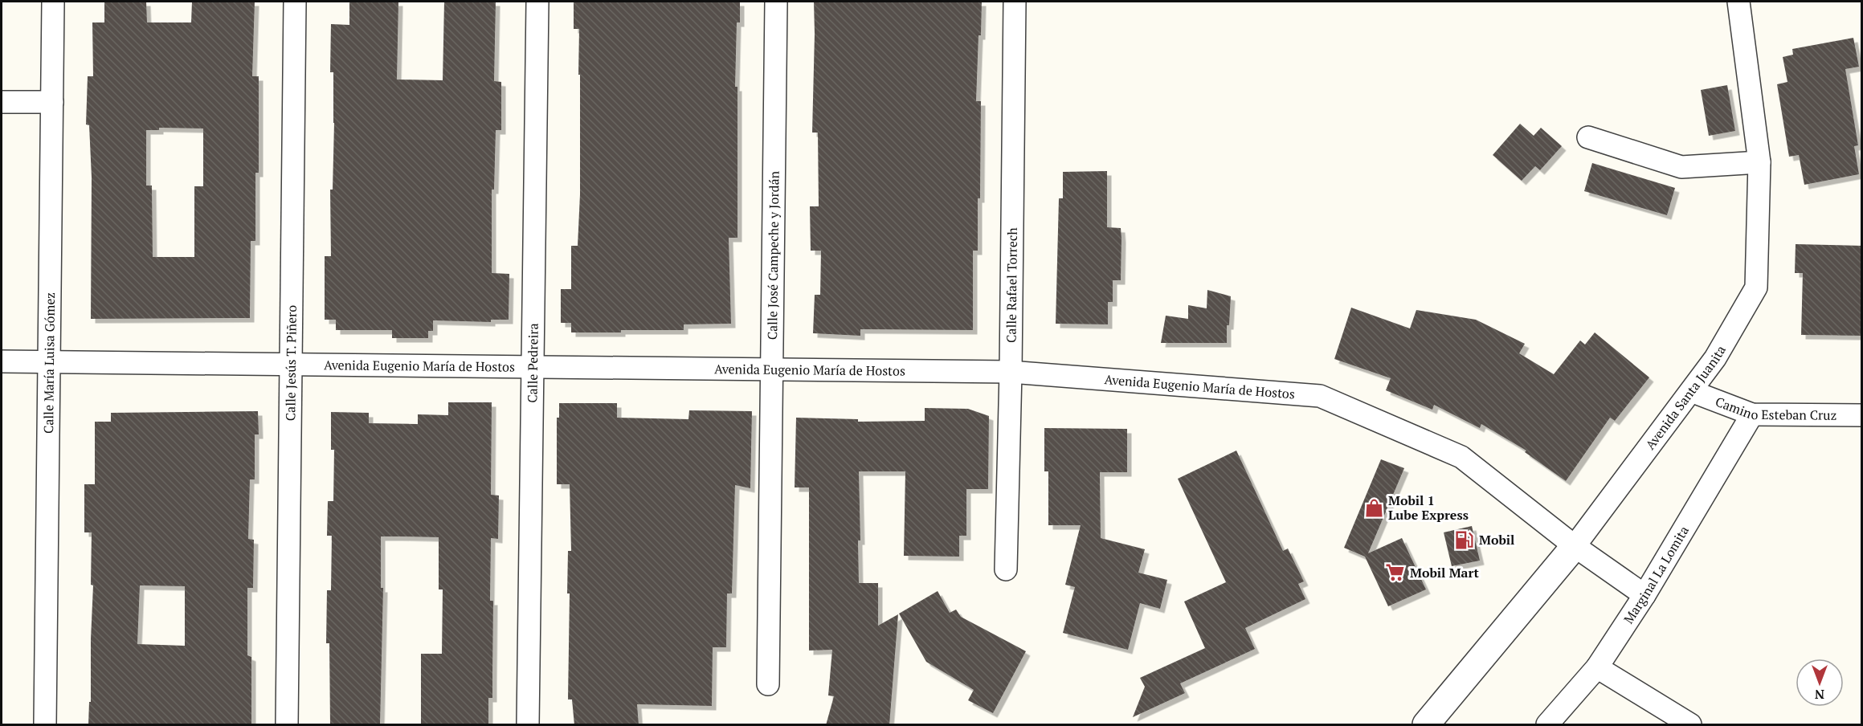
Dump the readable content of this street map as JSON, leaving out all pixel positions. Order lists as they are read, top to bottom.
{
  "streets": {
    "street": [
      "Calle José Campeche y Jordán",
      "Calle Rafael Torrech",
      "Calle María Luisa Gómez",
      "Calle Jesús T. Piñero",
      "Calle Pedreira",
      "Avenida Eugenio María de Hostos",
      "Avenida Santa Juanita",
      "Camino Esteban Cruz",
      "Marginal La Lomita"
    ]
  },
  "crossings": [
    ["Calle José Campeche y Jordán", "Avenida Eugenio María de Hostos"],
    ["Calle Rafael Torrech", "Avenida Eugenio María de Hostos"],
    ["Calle María Luisa Gómez", "Avenida Eugenio María de Hostos"],
    ["Calle Jesús T. Piñero", "Avenida Eugenio María de Hostos"],
    ["Calle Pedreira", "Avenida Eugenio María de Hostos"],
    ["Avenida Eugenio María de Hostos", "Avenida Santa Juanita"],
    ["Avenida Eugenio María de Hostos", "Marginal La Lomita"],
    ["Avenida Santa Juanita", "Camino Esteban Cruz"],
    ["Camino Esteban Cruz", "Marginal La Lomita"]
  ],
  "places": {
    "shop": ["Mobil 1 Lube Express"],
    "fuel station": ["Mobil"],
    "supermarket": ["Mobil Mart"]
  },
  "north": "bottom"
}
